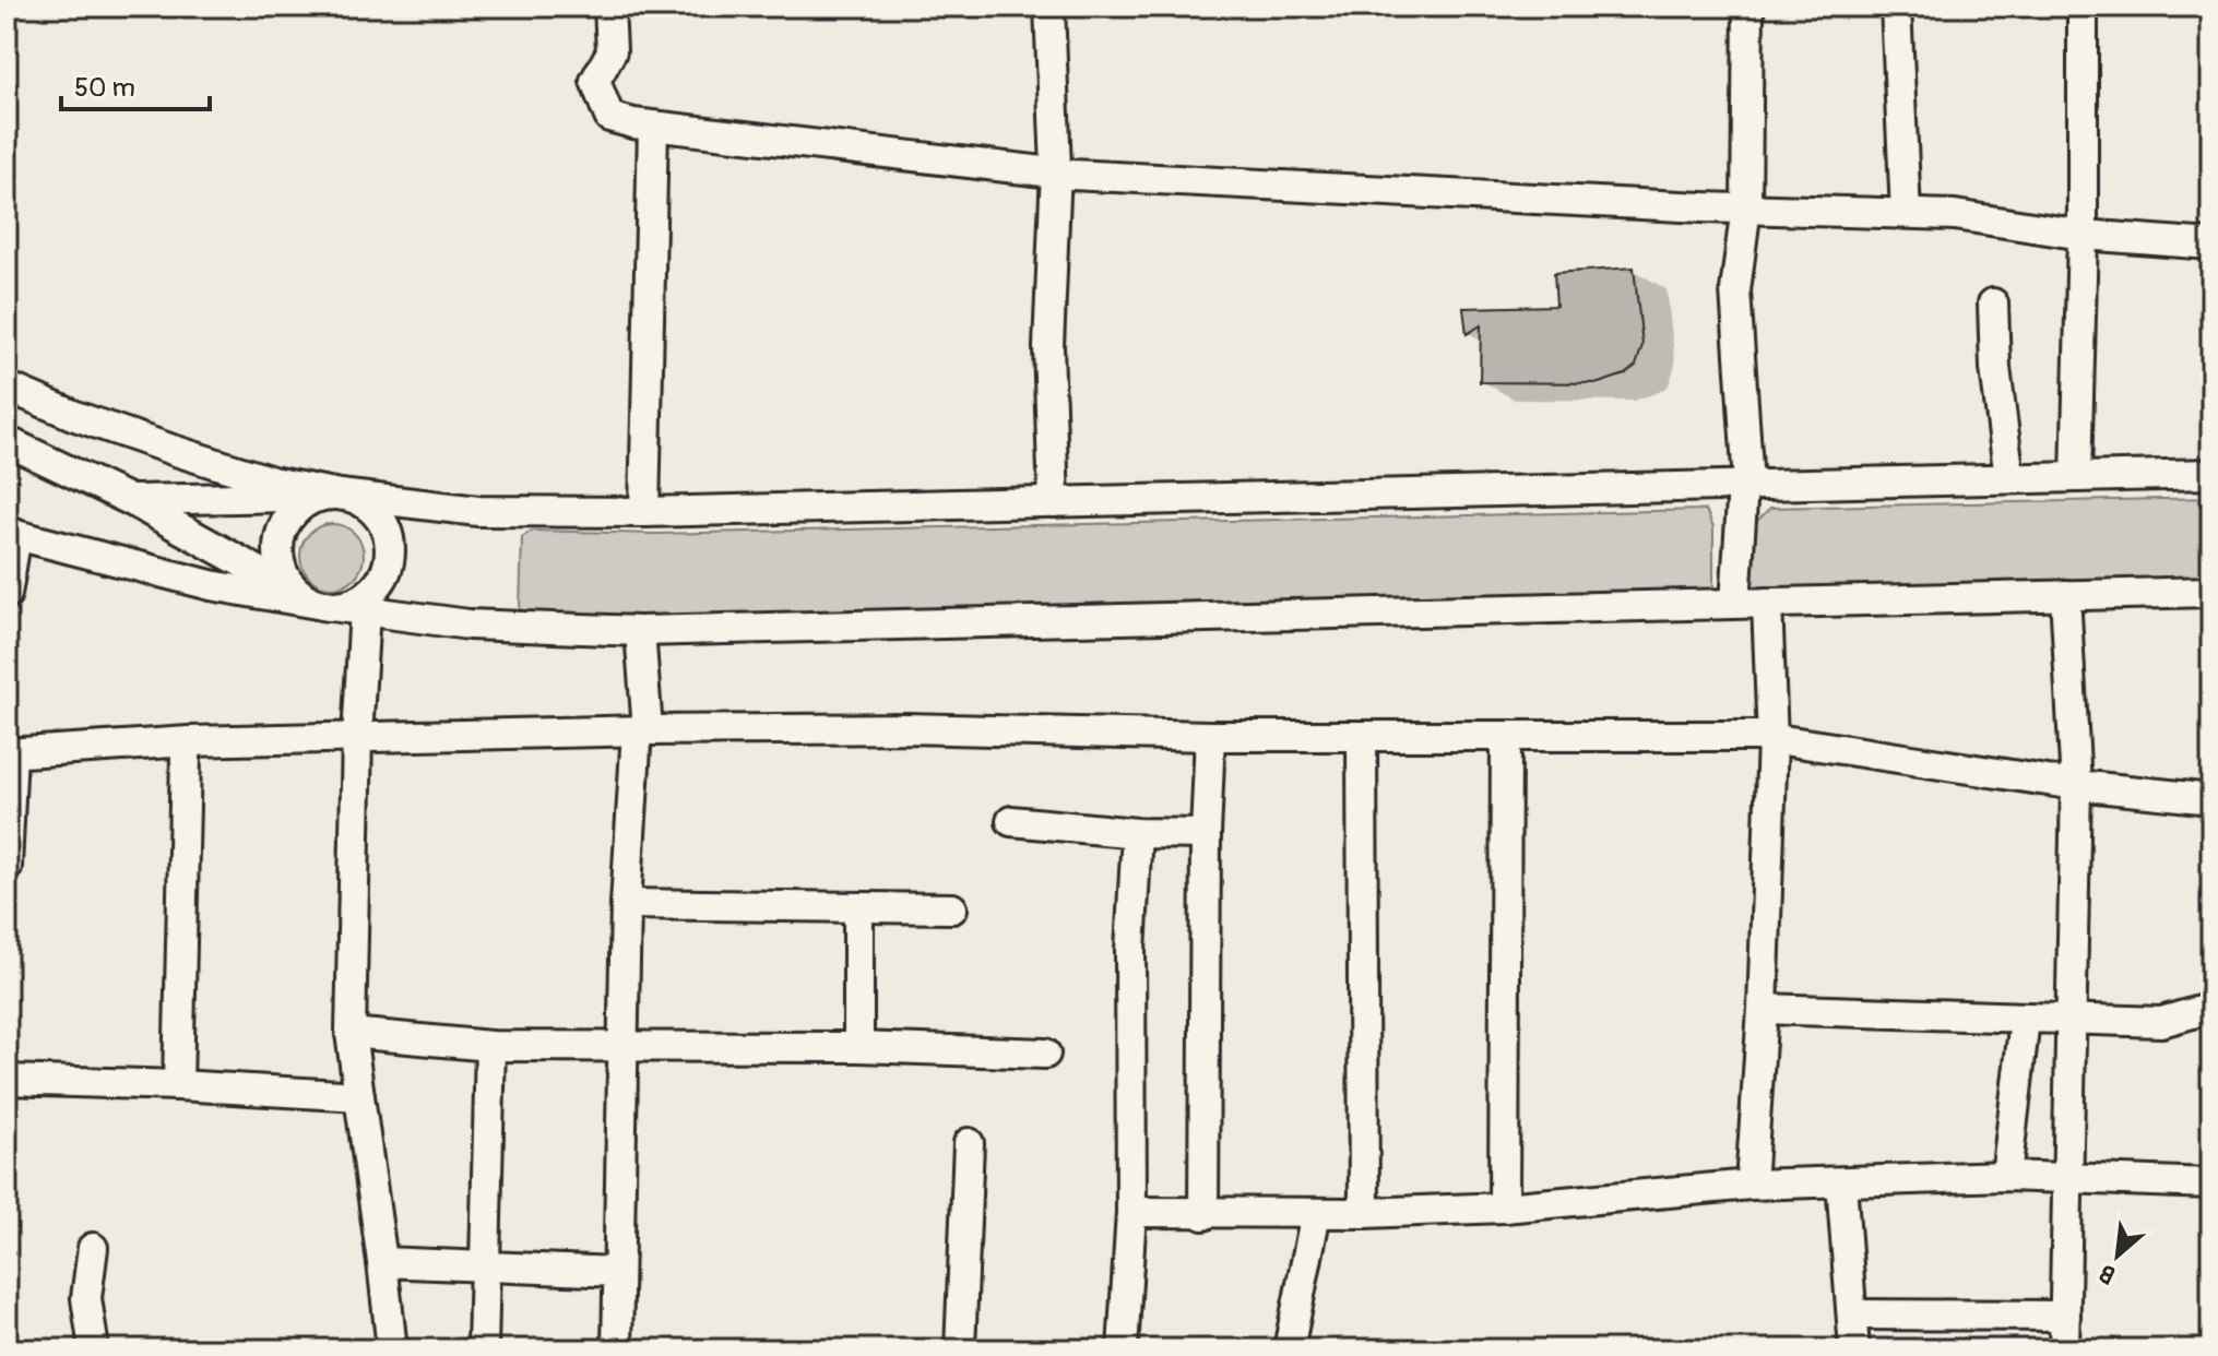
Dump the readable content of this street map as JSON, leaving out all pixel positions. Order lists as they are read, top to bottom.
{
  "scale_bar": "50 m",
  "north": "bottom left"
}
